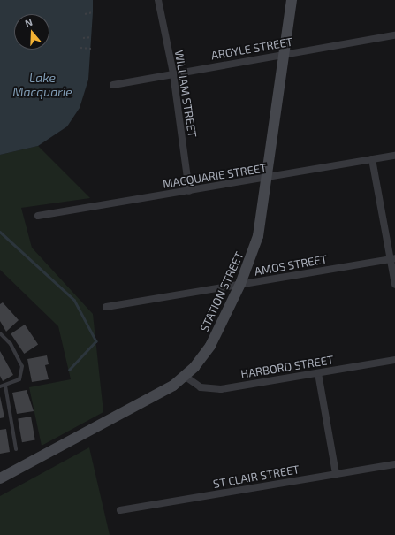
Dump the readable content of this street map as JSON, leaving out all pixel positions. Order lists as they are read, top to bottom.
{
  "streets": {
    "street": [
      "ARGYLE STREET",
      "WILLIAM STREET",
      "MACQUARIE STREET",
      "AMOS STREET",
      "STATION STREET",
      "HARBORD STREET",
      "ST CLAIR STREET"
    ]
  },
  "crossings": [
    ["ARGYLE STREET", "WILLIAM STREET"],
    ["ARGYLE STREET", "STATION STREET"],
    ["WILLIAM STREET", "MACQUARIE STREET"],
    ["MACQUARIE STREET", "STATION STREET"],
    ["AMOS STREET", "STATION STREET"],
    ["STATION STREET", "HARBORD STREET"]
  ],
  "water": ["Lake Macquarie"],
  "north": "top"
}
